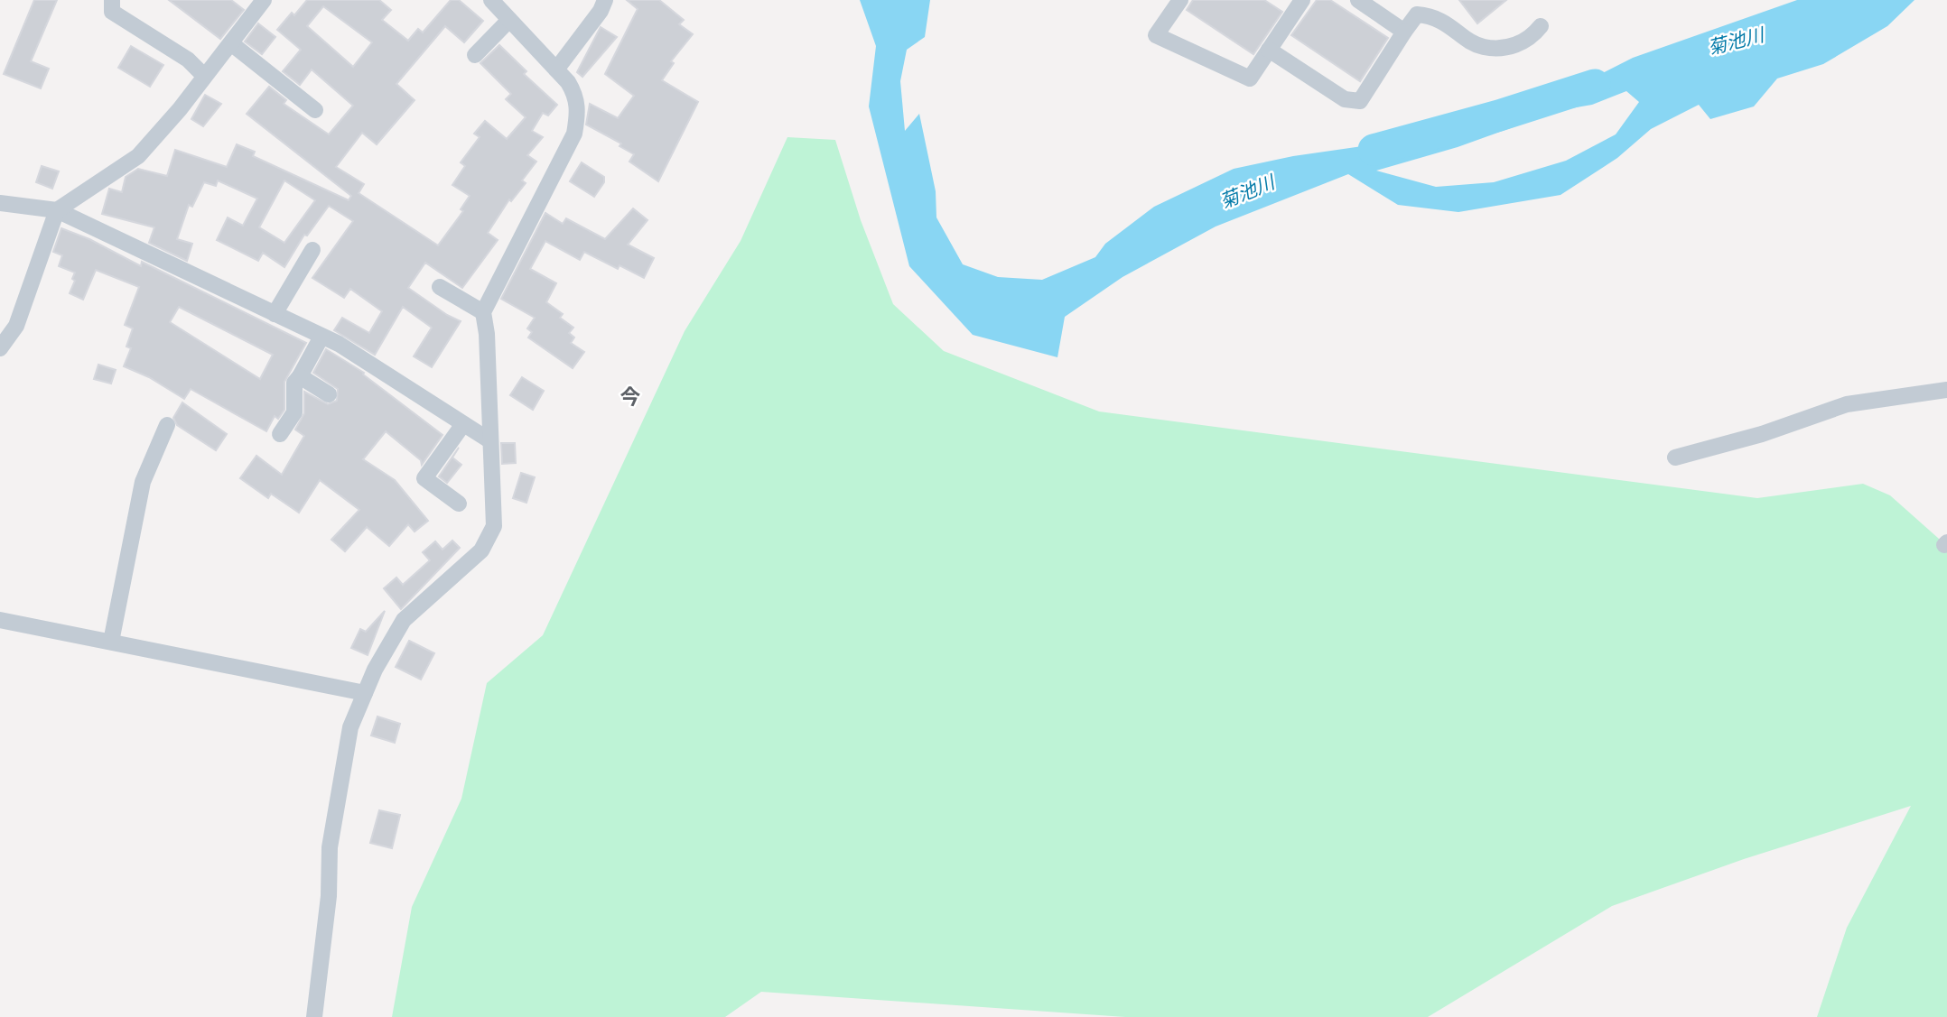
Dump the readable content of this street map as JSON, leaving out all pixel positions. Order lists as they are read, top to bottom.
{
  "districts": ["今"],
  "water": ["菊池川"]
}
